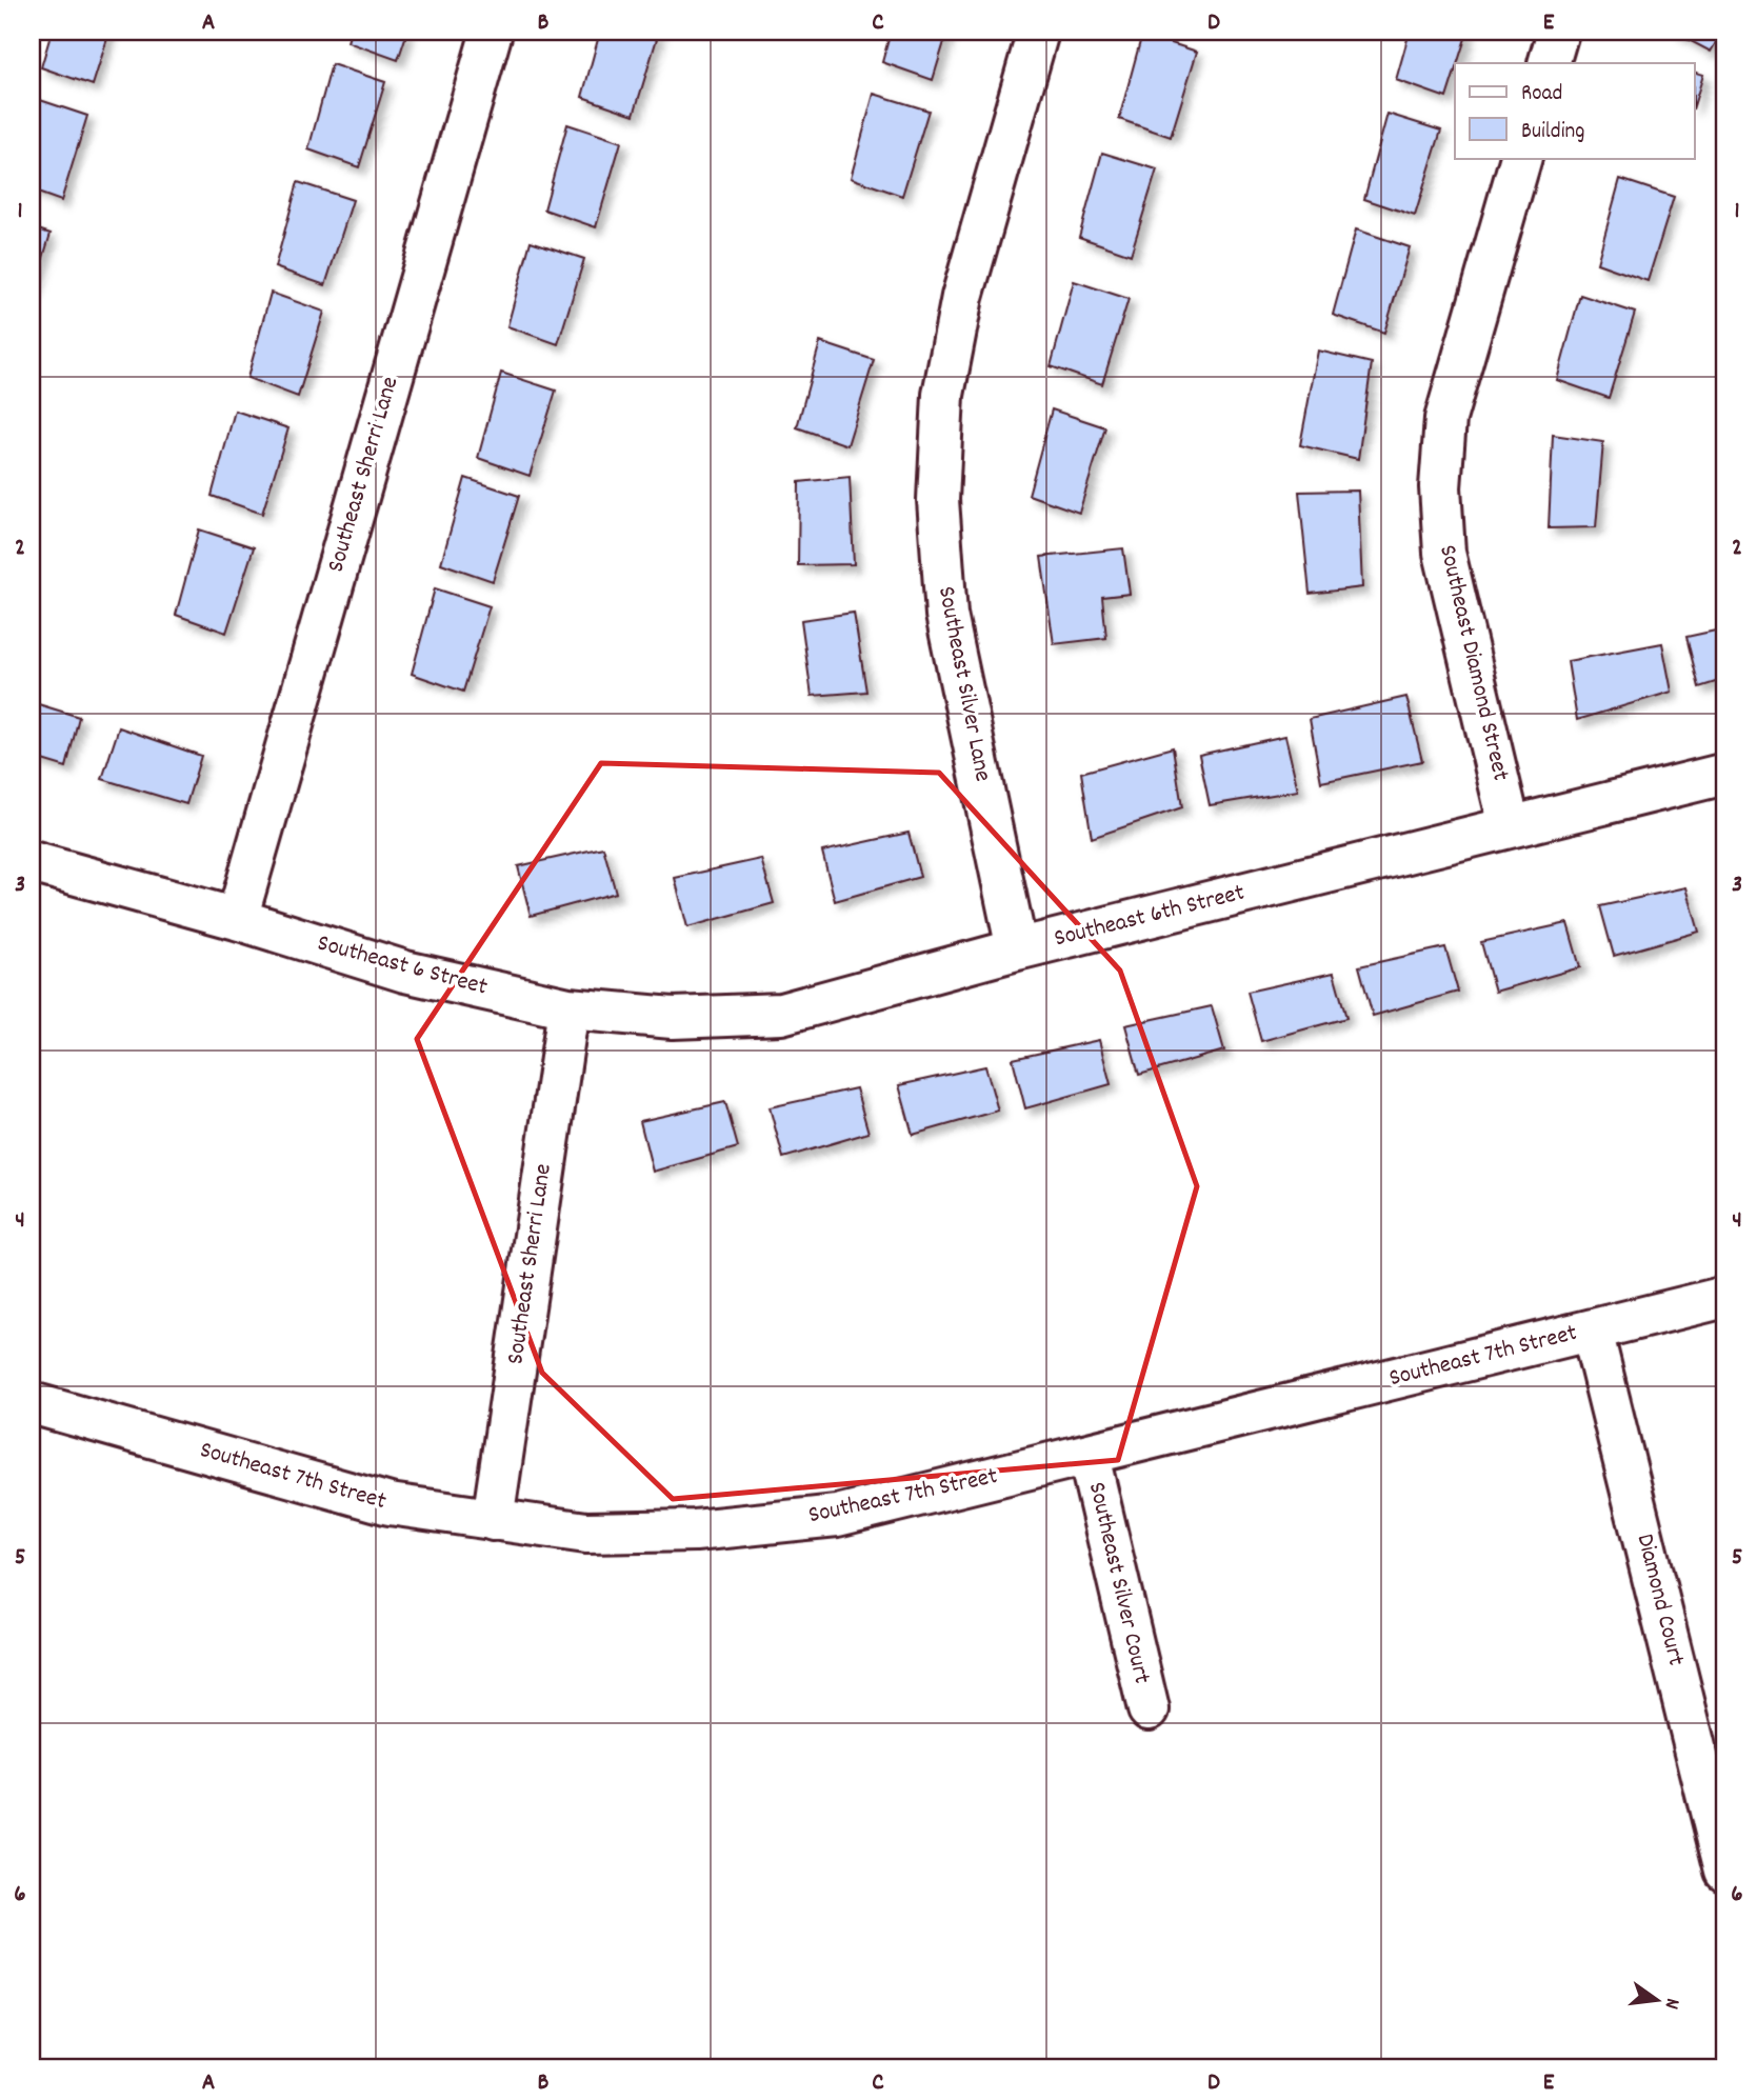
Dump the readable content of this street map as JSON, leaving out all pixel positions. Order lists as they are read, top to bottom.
{
  "streets": {
    "street": [
      "Southeast Sherri Lane",
      "Southeast Diamond Street",
      "Southeast Silver Lane",
      "Southeast 6th Street",
      "Southeast 6 Street",
      "Southeast 7th Street",
      "Southeast Silver Court",
      "Diamond Court"
    ]
  },
  "crossings": [
    ["Southeast Sherri Lane", "Southeast 6th Street"],
    ["Southeast Sherri Lane", "Southeast 6 Street"],
    ["Southeast Sherri Lane", "Southeast 7th Street"],
    ["Southeast Diamond Street", "Southeast 6th Street"],
    ["Southeast Silver Lane", "Southeast 6th Street"],
    ["Southeast 6th Street", "Southeast 6 Street"],
    ["Southeast 7th Street", "Southeast Silver Court"],
    ["Southeast 7th Street", "Diamond Court"]
  ],
  "legend": ["Road", "Building"],
  "north": "right",
  "grid": {
    "columns": [
      "A",
      "B",
      "C",
      "D",
      "E"
    ],
    "rows": [
      "1",
      "2",
      "3",
      "4",
      "5",
      "6"
    ]
  }
}
